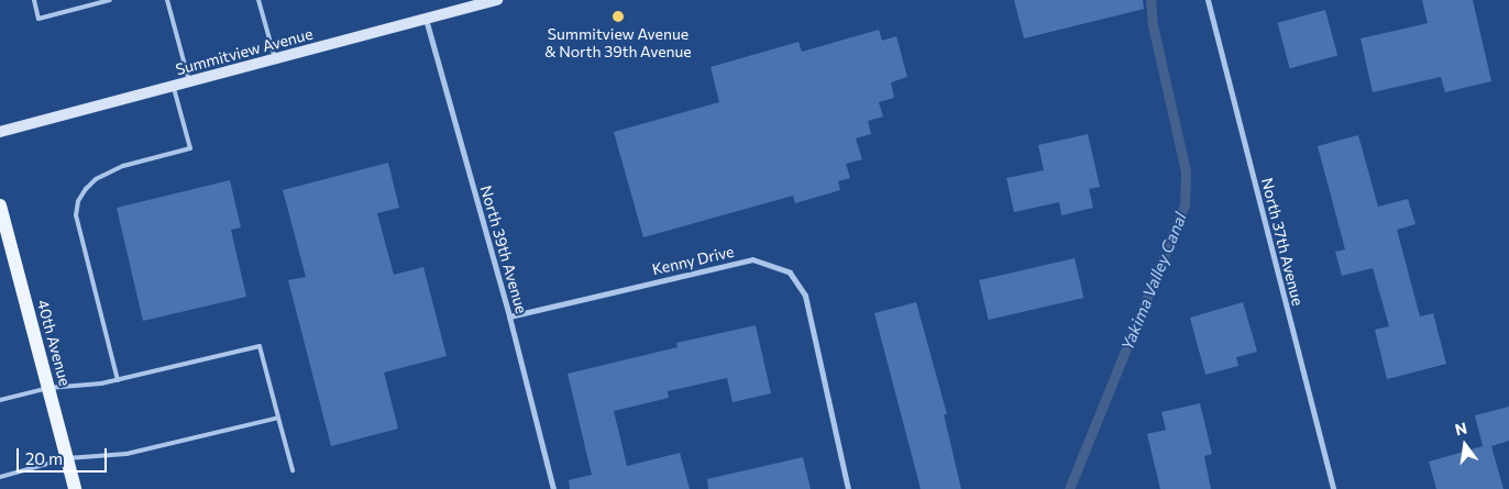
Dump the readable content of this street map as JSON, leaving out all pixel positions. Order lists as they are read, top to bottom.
{
  "streets": {
    "main road": ["Summitview Avenue", "40th Avenue"],
    "street": ["North 37th Avenue", "North 39th Avenue", "Kenny Drive"]
  },
  "crossings": [
    ["Summitview Avenue", "North 39th Avenue"],
    ["North 39th Avenue", "Kenny Drive"]
  ],
  "water": ["Yakima Valley Canal"],
  "places": ["Summitview Avenue & North 39th Avenue"],
  "scale_bar": "20 m",
  "north": "top"
}
